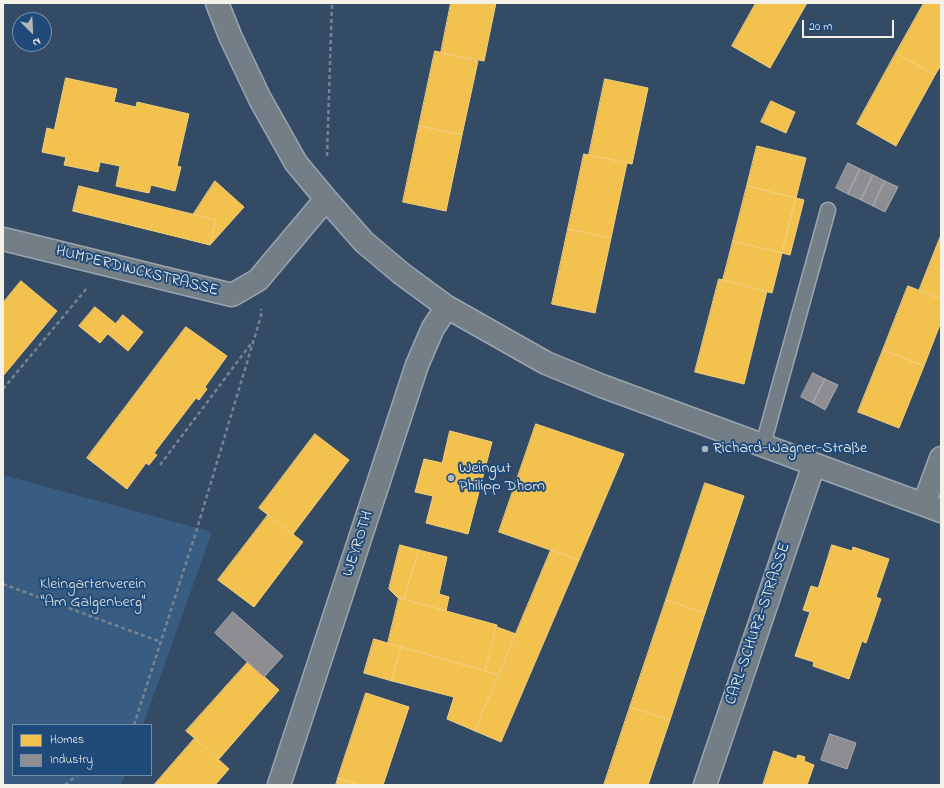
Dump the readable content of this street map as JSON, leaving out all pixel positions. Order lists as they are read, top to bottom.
{
  "streets": {
    "street": ["HUMPERDINCKSTRASSE", "WEYROTH", "CARL-SCHURZ-STRASSE"]
  },
  "parks": ["Kleingartenverein \"Am Galgenberg\""],
  "places": ["Richard-Wagner-Straße", "Weingut Philipp Dhom"],
  "legend": ["Homes", "Industry"],
  "scale_bar": "20 m",
  "north": "bottom right"
}
